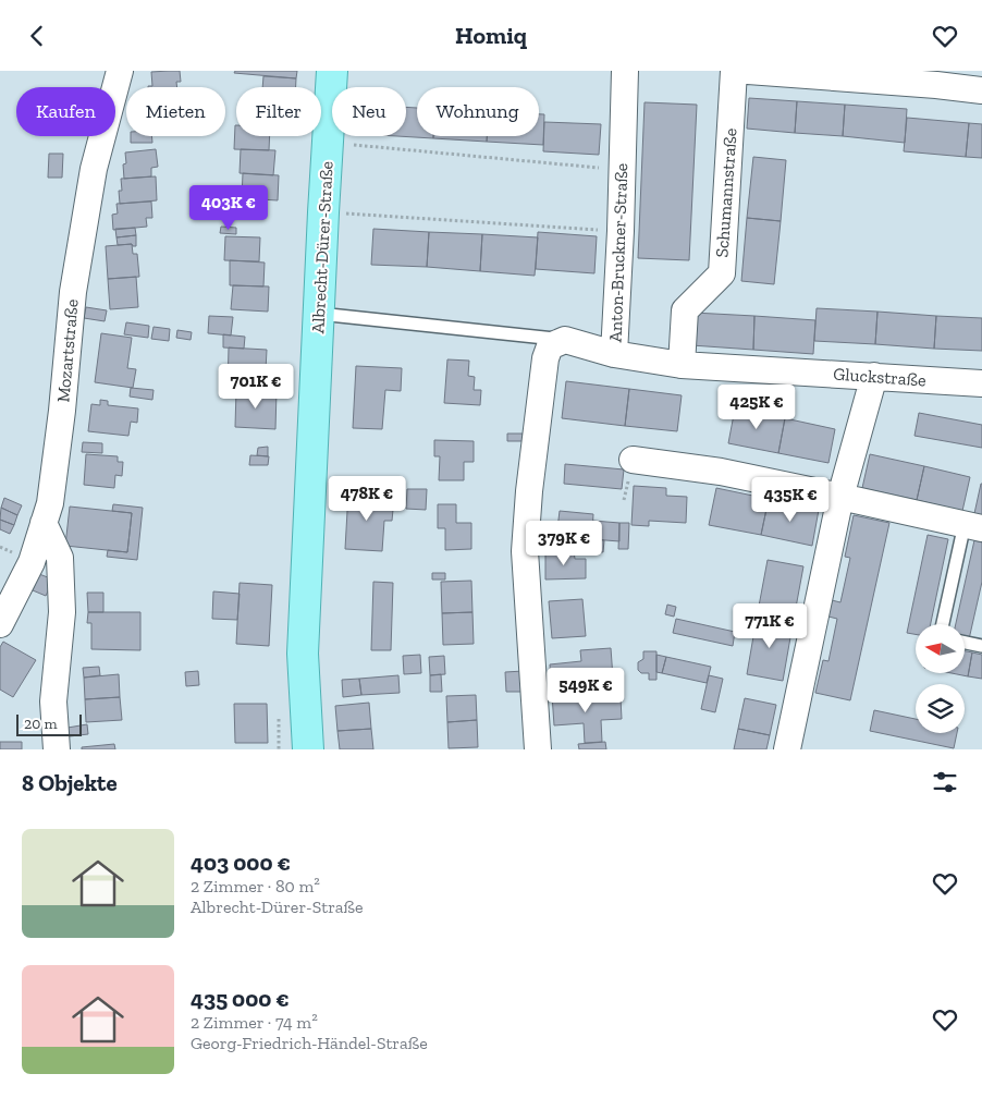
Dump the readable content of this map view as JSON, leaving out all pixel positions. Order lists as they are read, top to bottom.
{
  "streets": {
    "main road": ["Albrecht-Dürer-Straße"],
    "street": [
      "Schumannstraße",
      "Anton-Bruckner-Straße",
      "Mozartstraße",
      "Gluckstraße"
    ]
  },
  "crossings": [
    ["Schumannstraße", "Gluckstraße"],
    ["Anton-Bruckner-Straße", "Gluckstraße"]
  ],
  "scale_bar": "20 m",
  "north": "left",
  "page": {
    "header": "Homiq",
    "chip": [
      "Kaufen",
      "Mieten",
      "Filter",
      "Neu",
      "Wohnung"
    ],
    "price": [
      "403K €",
      "701K €",
      "425K €",
      "478K €",
      "435K €",
      "379K €",
      "771K €",
      "549K €"
    ],
    "scale": "20 m",
    "heading": "8 Objekte",
    "list": [
      {
        "name": "403 000 €",
        "note": "2 Zimmer · 80 m² · Albrecht-Dürer-Straße"
      },
      {
        "name": "435 000 €",
        "note": "2 Zimmer · 74 m² · Georg-Friedrich-Händel-Straße"
      }
    ]
  }
}
